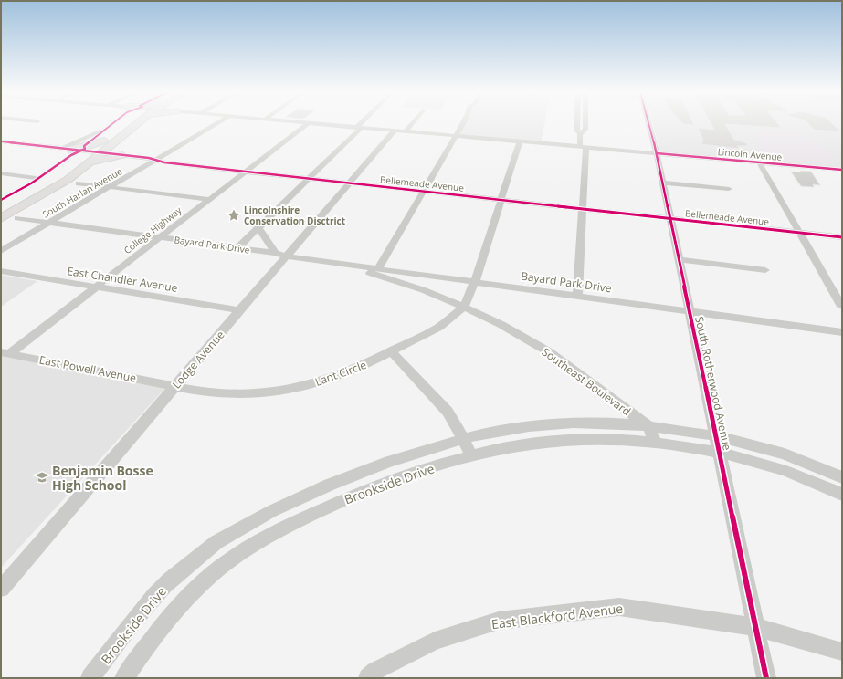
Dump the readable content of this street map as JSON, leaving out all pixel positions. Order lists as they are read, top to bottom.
{
  "streets": {
    "street": [
      "Lincoln Avenue",
      "Bellemeade Avenue",
      "South Harlan Avenue",
      "College Highway",
      "Bayard Park Drive",
      "East Chandler Avenue",
      "Lodge Avenue",
      "East Powell Avenue",
      "Lant Circle",
      "Southeast Boulevard",
      "South Rotherwood Avenue",
      "Brookside Drive",
      "East Blackford Avenue"
    ]
  },
  "crossings": [
    ["Lincoln Avenue", "Lodge Avenue"],
    ["Lincoln Avenue", "Lant Circle"],
    ["Lincoln Avenue", "South Rotherwood Avenue"],
    ["Bellemeade Avenue", "South Harlan Avenue"],
    ["Bellemeade Avenue", "College Highway"],
    ["Bellemeade Avenue", "Lodge Avenue"],
    ["Bellemeade Avenue", "Lant Circle"],
    ["Bellemeade Avenue", "South Rotherwood Avenue"],
    ["South Harlan Avenue", "Bayard Park Drive"],
    ["College Highway", "Bayard Park Drive"],
    ["College Highway", "East Chandler Avenue"],
    ["College Highway", "East Powell Avenue"],
    ["Bayard Park Drive", "Lodge Avenue"],
    ["Bayard Park Drive", "Lant Circle"],
    ["Bayard Park Drive", "Southeast Boulevard"],
    ["Bayard Park Drive", "South Rotherwood Avenue"],
    ["East Chandler Avenue", "Lodge Avenue"],
    ["Lodge Avenue", "East Powell Avenue"],
    ["Lodge Avenue", "Lant Circle"],
    ["East Powell Avenue", "Lant Circle"],
    ["Lant Circle", "Southeast Boulevard"],
    ["Southeast Boulevard", "South Rotherwood Avenue"],
    ["Southeast Boulevard", "Brookside Drive"],
    ["South Rotherwood Avenue", "Brookside Drive"],
    ["South Rotherwood Avenue", "East Blackford Avenue"]
  ],
  "places": {
    "place": ["Lincolnshire Conservation Disctrict"],
    "school or university": ["Benjamin Bosse High School"]
  }
}
